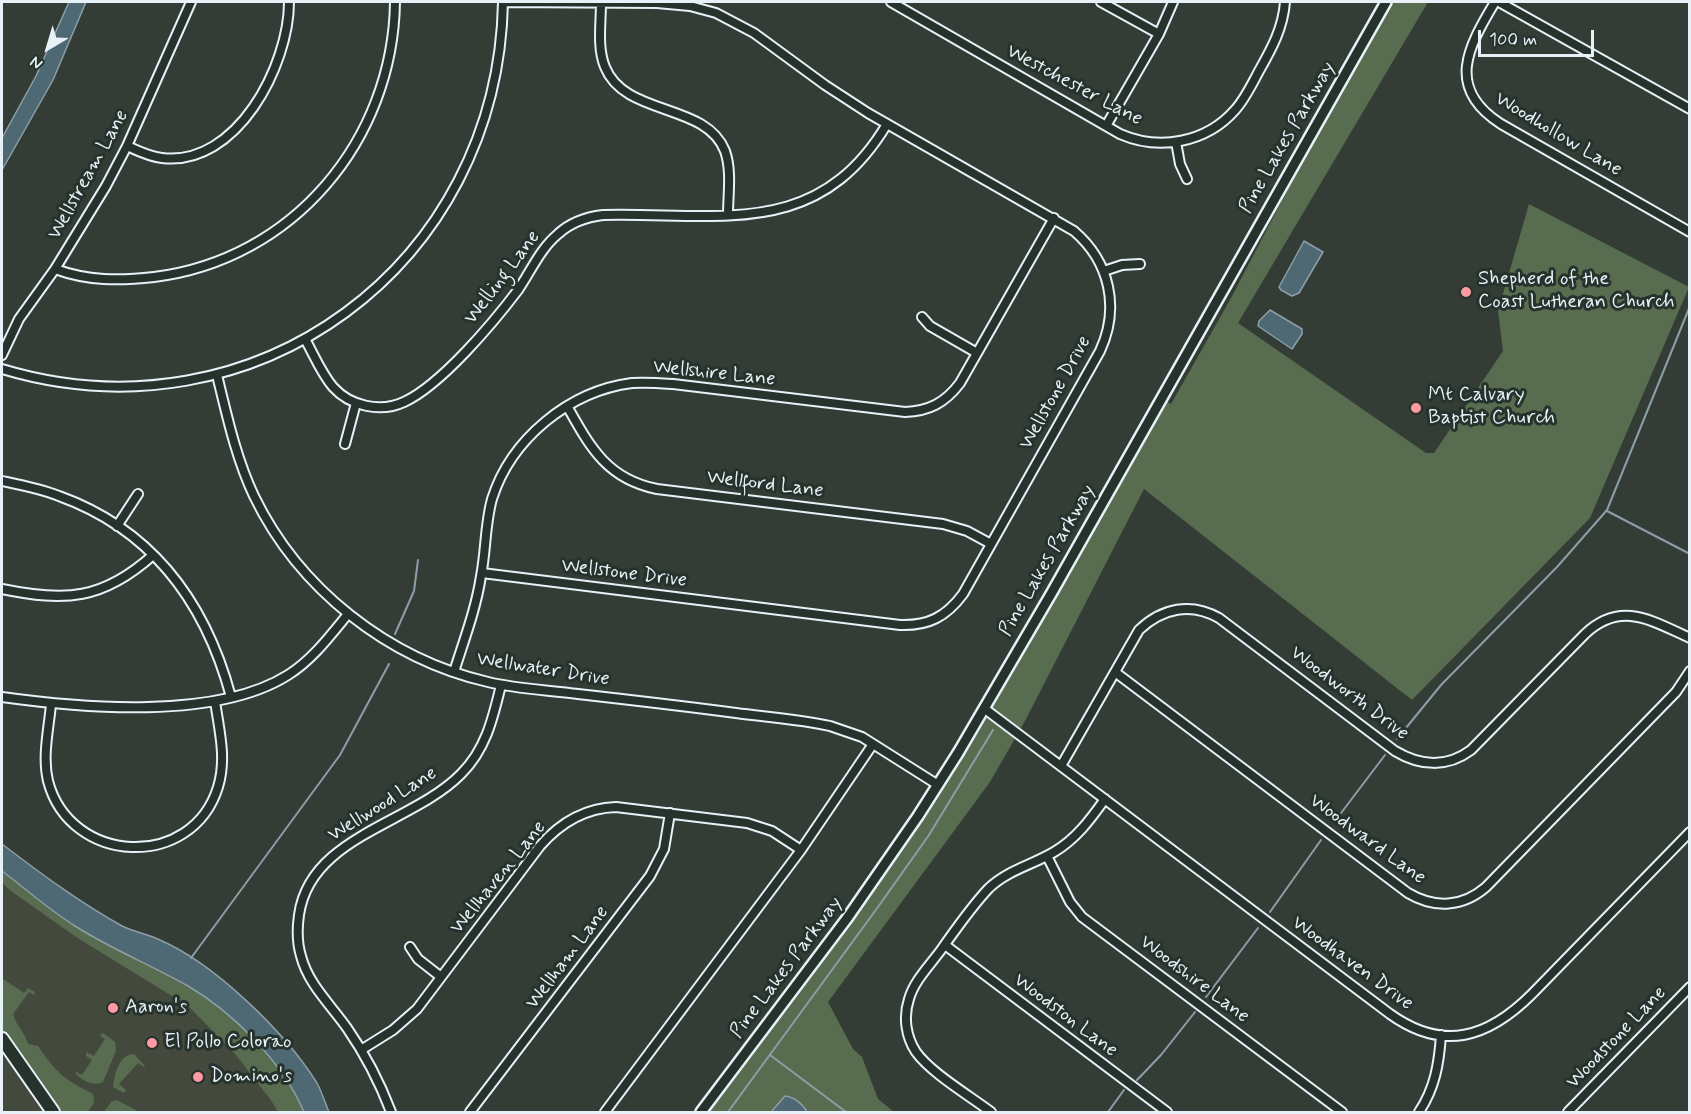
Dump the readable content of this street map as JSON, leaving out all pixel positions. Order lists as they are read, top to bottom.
{
  "streets": {
    "street": [
      "Westchester Lane",
      "Woodhollow Lane",
      "Pine Lakes Parkway",
      "Wellstream Lane",
      "Welling Lane",
      "Wellshire Lane",
      "Wellstone Drive",
      "Wellford Lane",
      "Wellwater Drive",
      "Woodworth Drive",
      "Wellwood Lane",
      "Woodward Lane",
      "Wellhaven Lane",
      "Wellham Lane",
      "Woodhaven Drive",
      "Woodshire Lane",
      "Woodston Lane",
      "Woodstone Lane"
    ]
  },
  "crossings": [
    ["Pine Lakes Parkway", "Wellwater Drive"],
    ["Pine Lakes Parkway", "Woodhaven Drive"],
    ["Welling Lane", "Wellstone Drive"],
    ["Wellshire Lane", "Wellstone Drive"],
    ["Wellshire Lane", "Wellford Lane"],
    ["Wellshire Lane", "Wellwater Drive"],
    ["Wellstone Drive", "Wellford Lane"],
    ["Wellwater Drive", "Wellwood Lane"],
    ["Woodworth Drive", "Woodward Lane"],
    ["Woodworth Drive", "Woodhaven Drive"],
    ["Wellwood Lane", "Wellhaven Lane"],
    ["Wellhaven Lane", "Wellham Lane"]
  ],
  "places": [
    "Shepherd of the Coast Lutheran Church",
    "Mt Calvary Baptist Church",
    "Aaron's",
    "El Pollo Colorao",
    "Domino's"
  ],
  "scale_bar": "100 m",
  "north": "bottom left"
}
